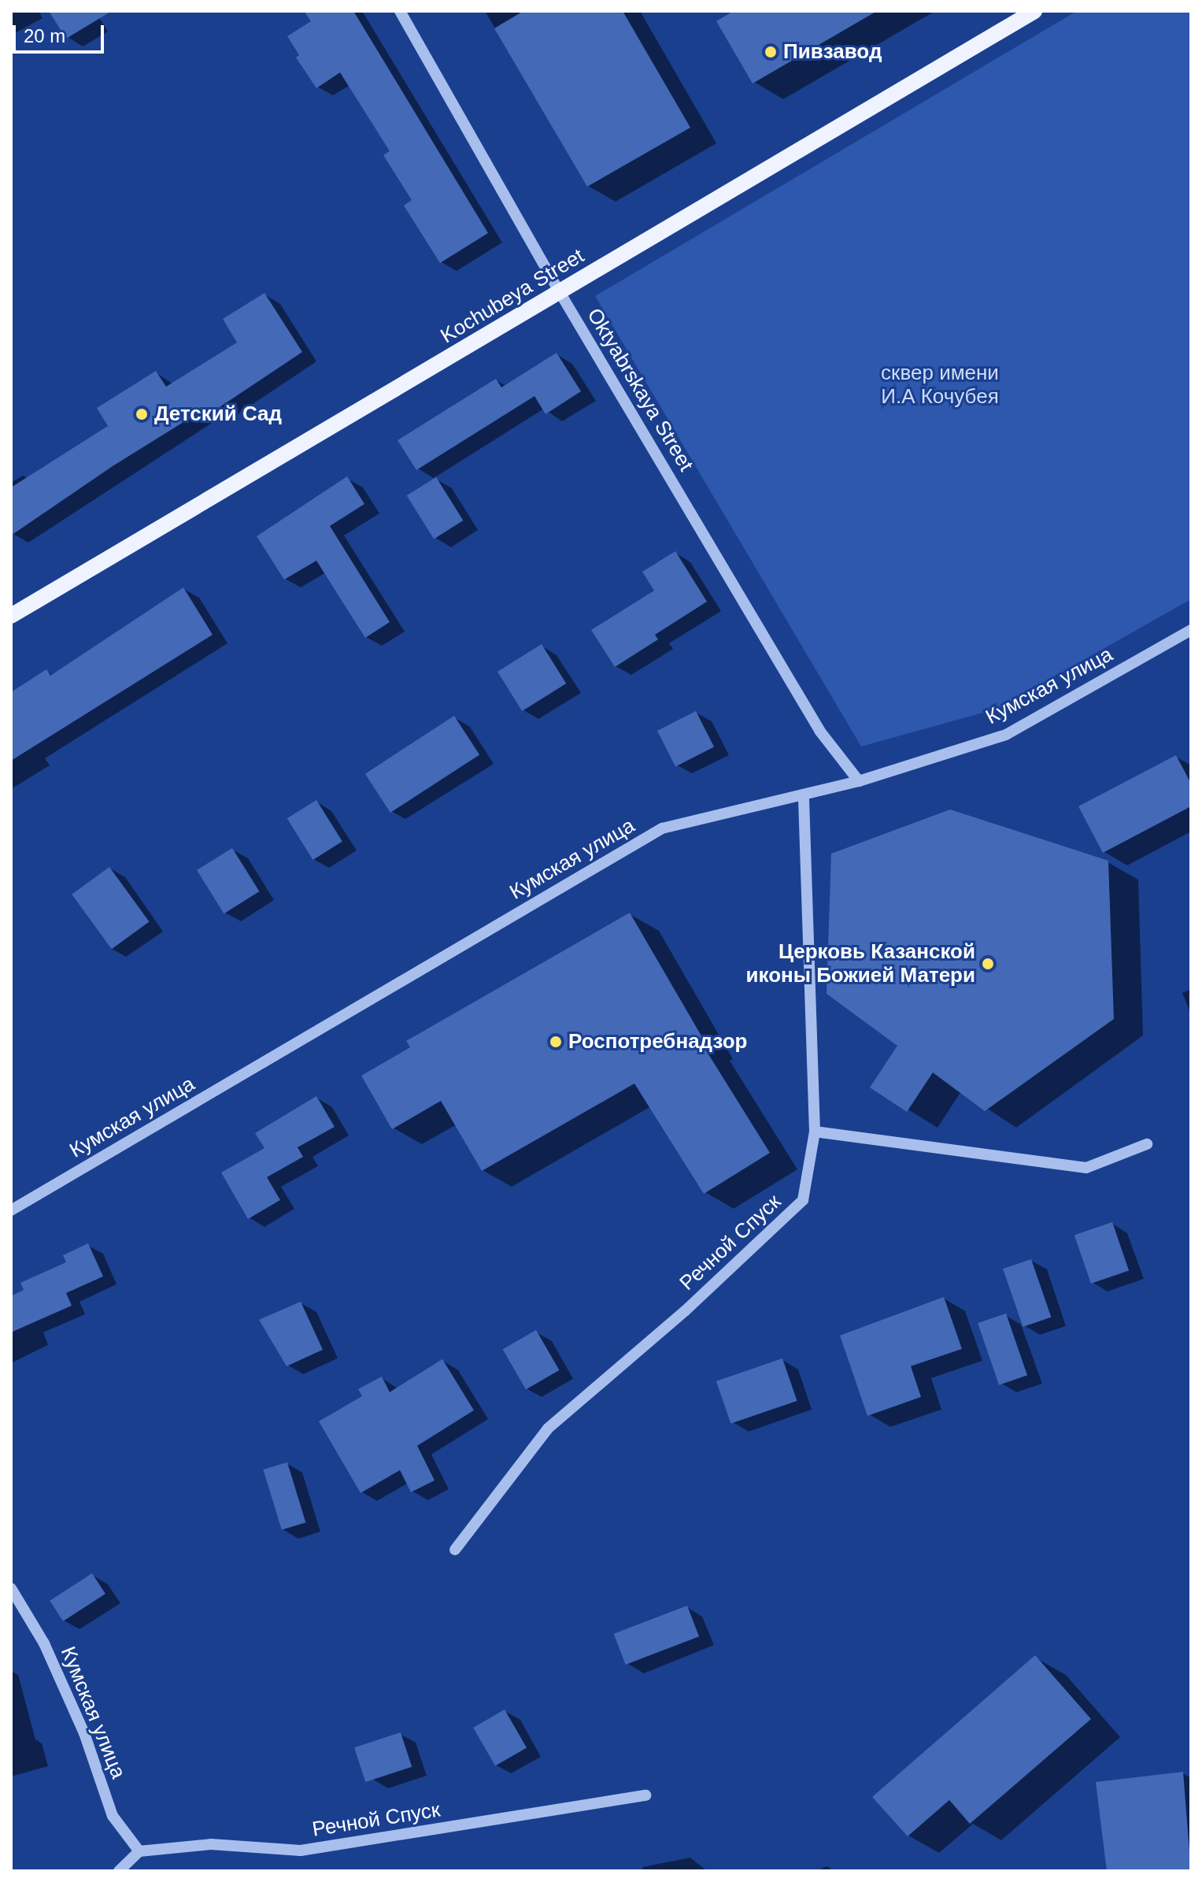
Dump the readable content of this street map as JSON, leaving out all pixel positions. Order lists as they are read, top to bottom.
{
  "streets": {
    "main road": ["Kochubeya Street"],
    "street": ["Oktyabrskaya Street", "Кумская улица", "Речной Спуск"]
  },
  "crossings": [
    ["Kochubeya Street", "Oktyabrskaya Street"],
    ["Oktyabrskaya Street", "Кумская улица"],
    ["Кумская улица", "Речной Спуск"]
  ],
  "parks": ["сквер имени И.А Кочубея"],
  "places": [
    "Пивзавод",
    "Детский Сад",
    "Церковь Казанской иконы Божией Матери",
    "Роспотребнадзор"
  ],
  "scale_bar": "20 m"
}
